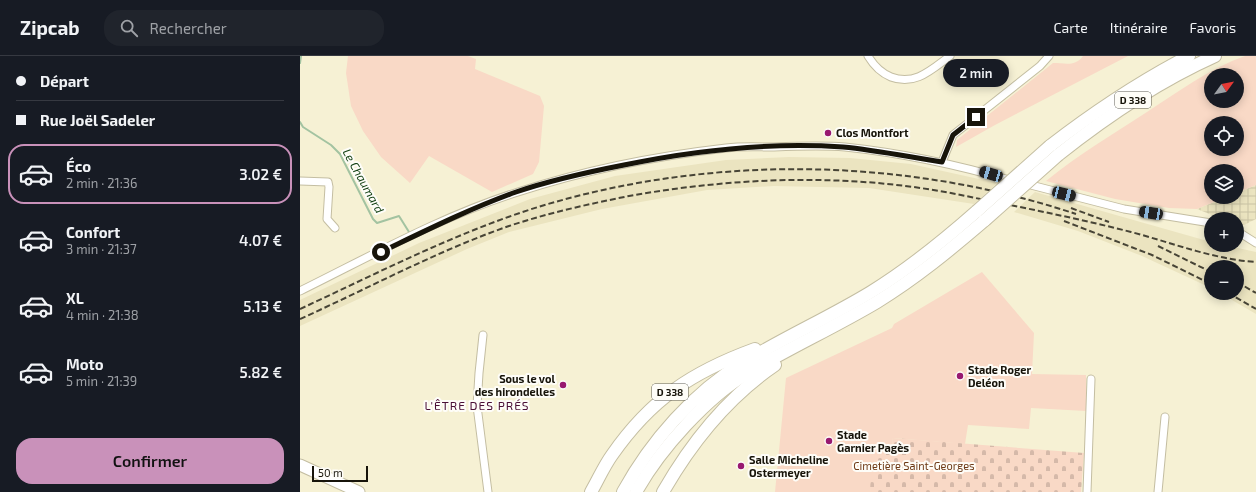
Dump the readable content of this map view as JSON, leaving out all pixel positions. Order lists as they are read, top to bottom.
{
  "streets": {
    "highway": ["D 338"]
  },
  "districts": ["L'ÊTRE DES PRÉS"],
  "water": ["Le Chaumard"],
  "parks": ["Cimetière Saint-Georges"],
  "places": [
    "Clos Montfort",
    "Stade Roger Deléon",
    "Sous le vol des hirondelles",
    "Stade Garnier Pagès",
    "Salle Micheline Ostermeyer"
  ],
  "scale_bar": "50 m",
  "north": "top right",
  "page": {
    "header": "Zipcab",
    "search": "Rechercher",
    "nav": ["Carte", "Itinéraire", "Favoris"],
    "banner": ["Départ", "Rue Joël Sadeler"],
    "bubble": "2 min",
    "map_buttons": ["+", "−"],
    "list": [
      {
        "name": "Éco",
        "note": "2 min · 21:36",
        "value": "3.02 €"
      },
      {
        "name": "Confort",
        "note": "3 min · 21:37",
        "value": "4.07 €"
      },
      {
        "name": "XL",
        "note": "4 min · 21:38",
        "value": "5.13 €"
      },
      {
        "name": "Moto",
        "note": "5 min · 21:39",
        "value": "5.82 €"
      }
    ],
    "buttons": "Confirmer",
    "scale": "50 m"
  }
}
